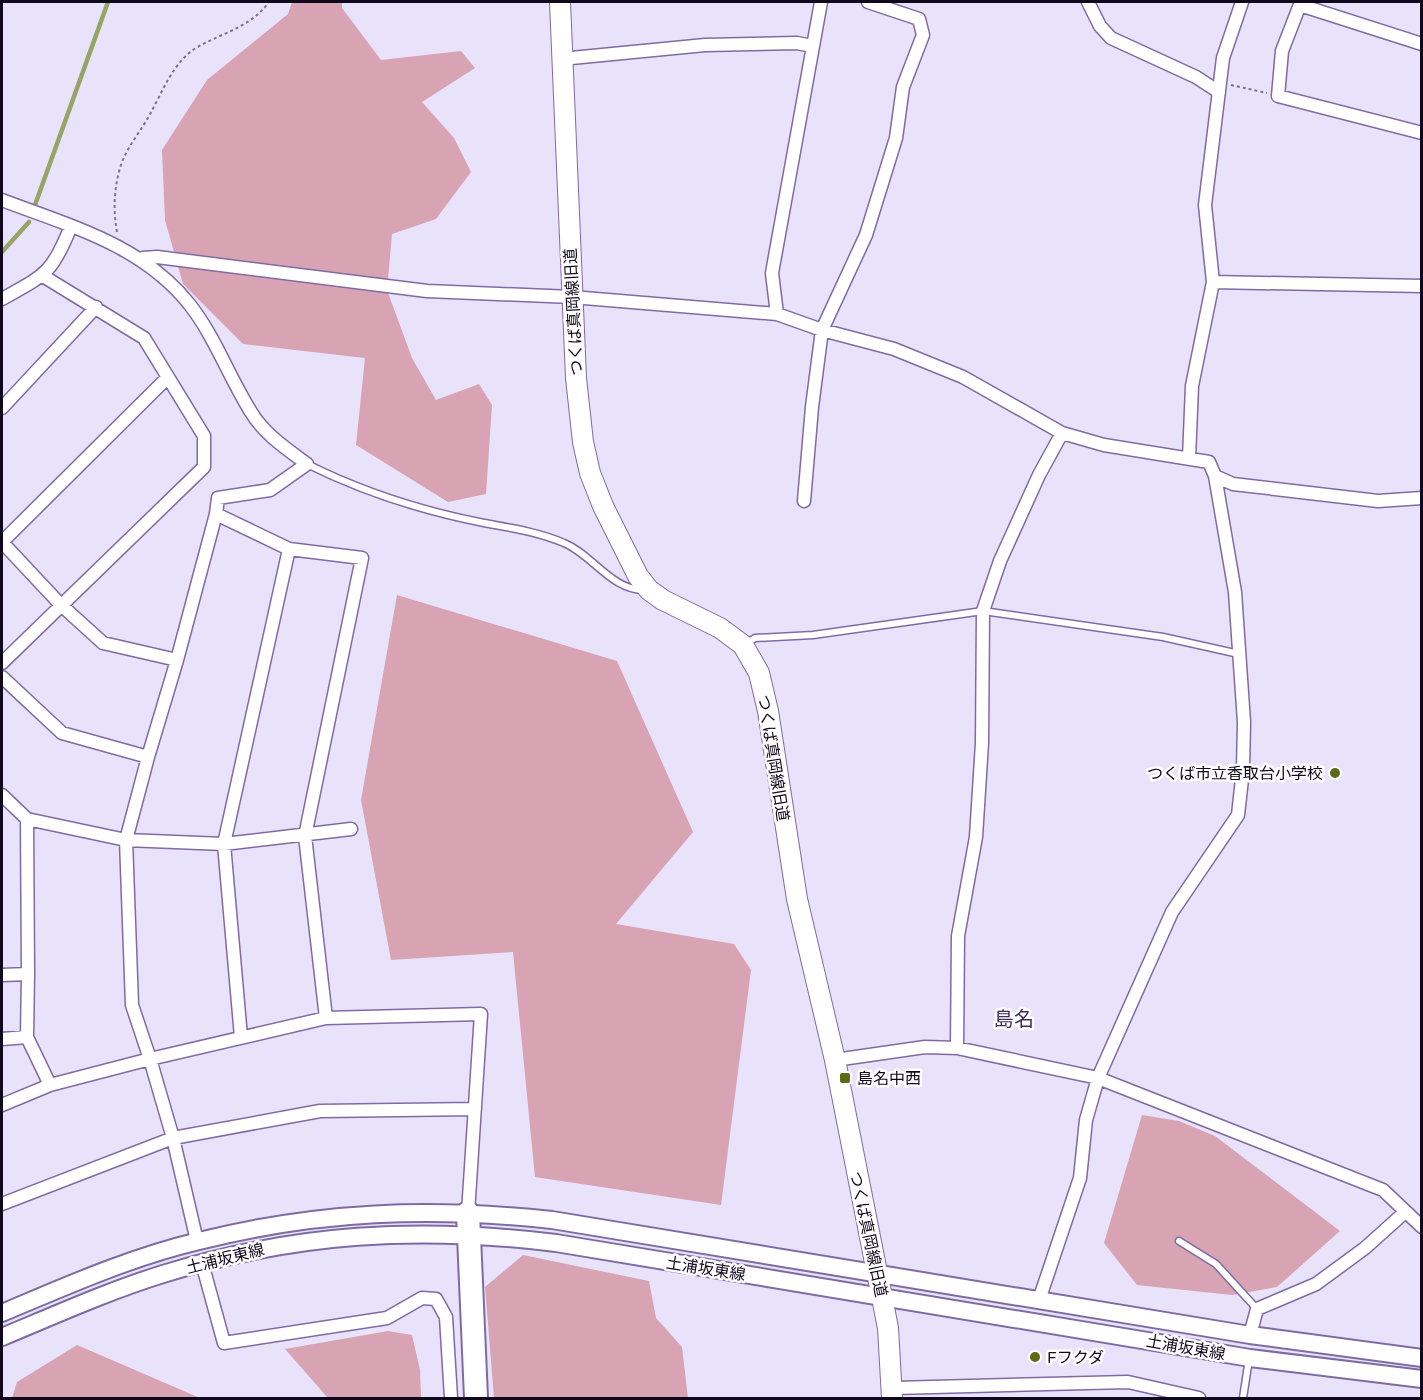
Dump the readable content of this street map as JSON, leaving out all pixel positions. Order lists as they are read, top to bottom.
{
  "streets": {
    "main road": ["つくば真岡線旧道", "土浦坂東線"]
  },
  "crossings": [
    ["つくば真岡線旧道", "土浦坂東線"]
  ],
  "districts": ["島名"],
  "places": {
    "other": ["つくば市立香取台小学校", "Fフクダ"],
    "transit": ["島名中西"]
  }
}
